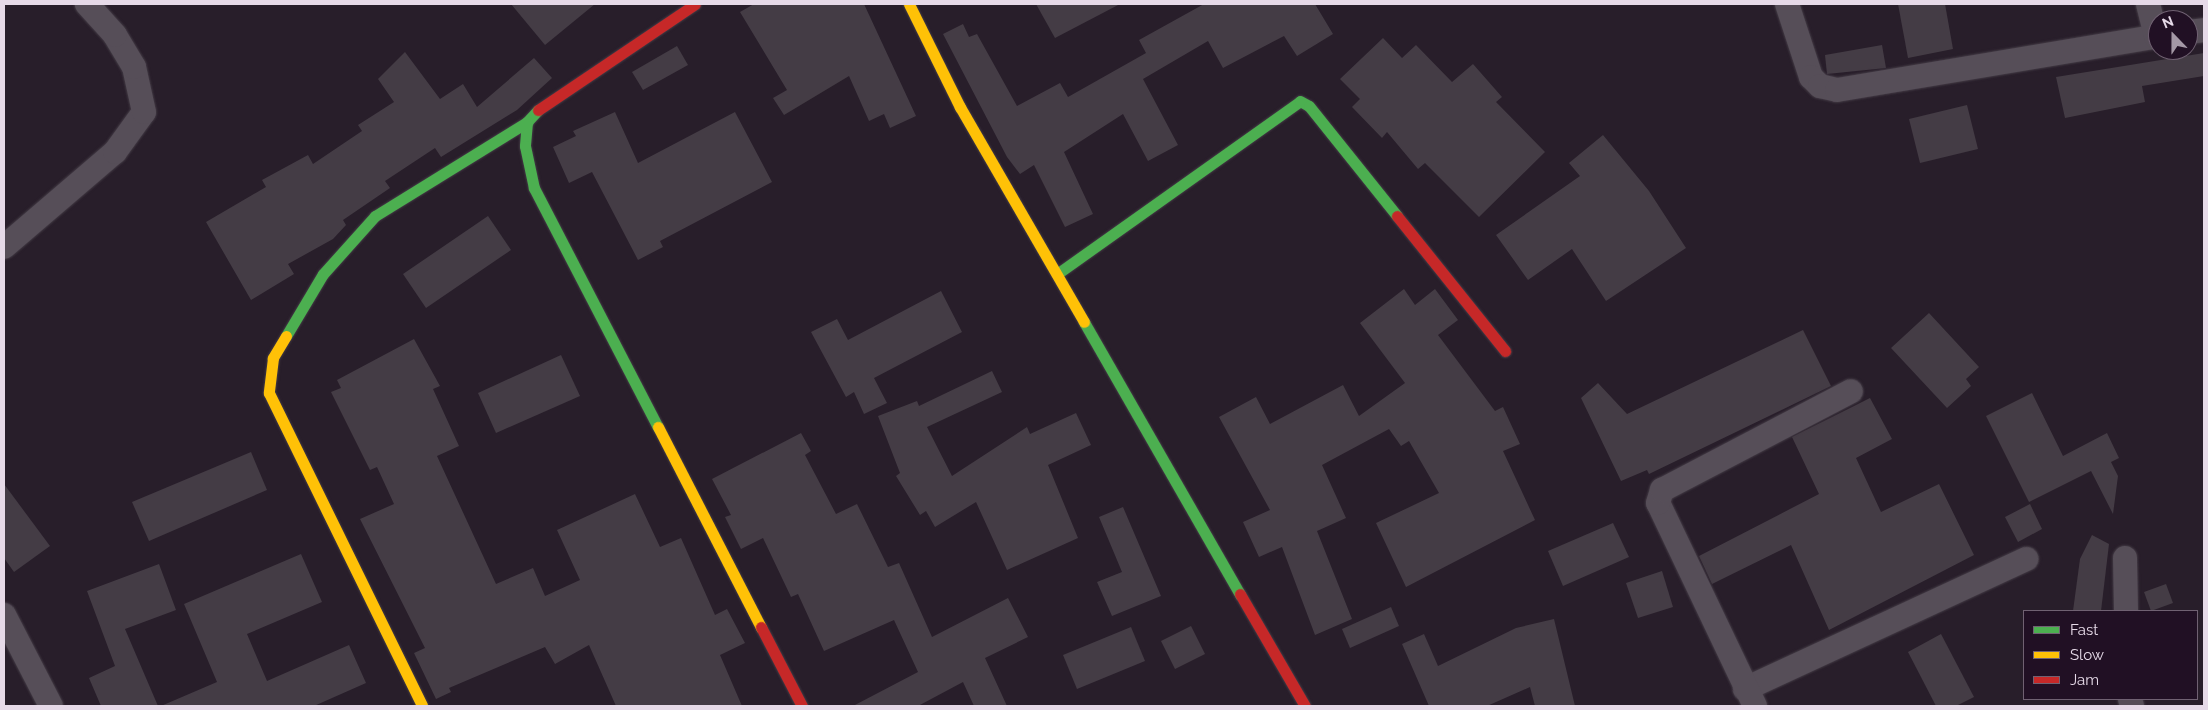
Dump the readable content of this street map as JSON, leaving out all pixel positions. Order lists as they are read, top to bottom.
{
  "legend": ["Fast", "Slow", "Jam"],
  "north": "top"
}
